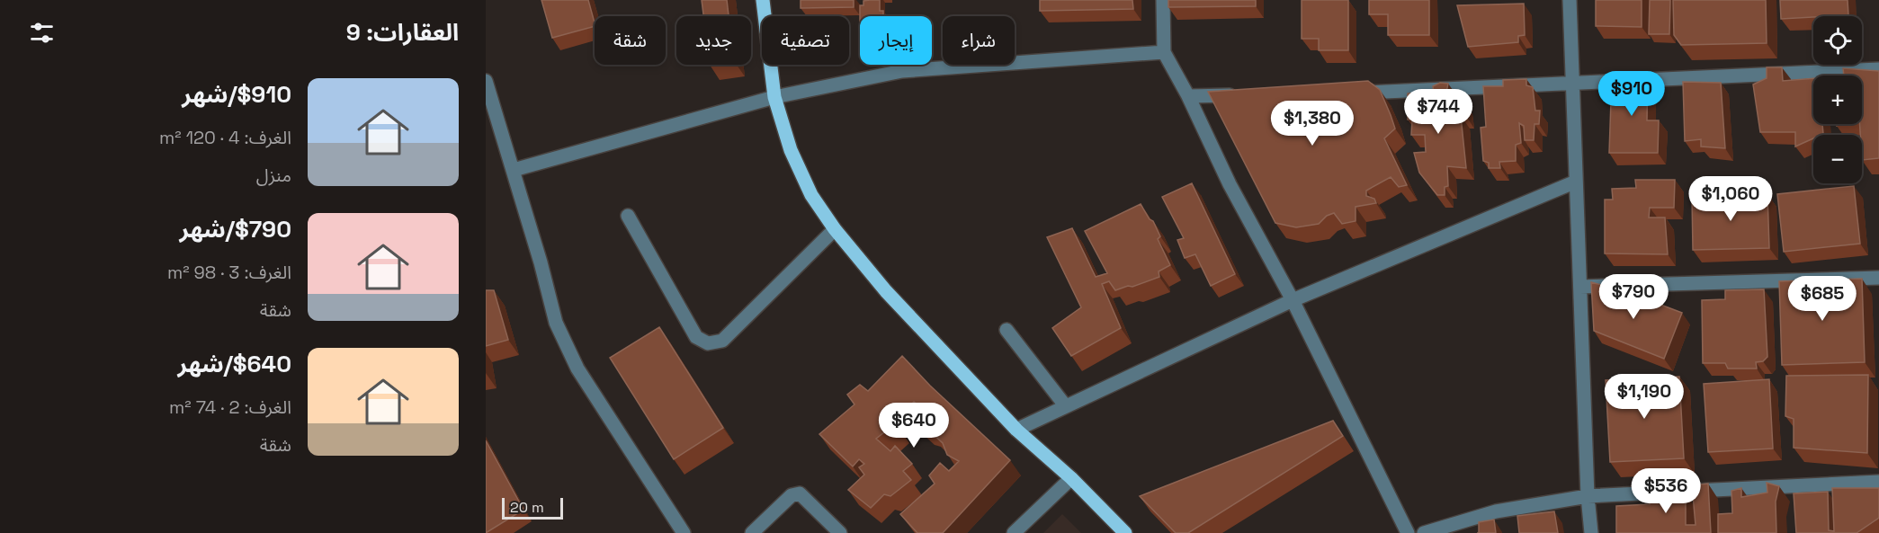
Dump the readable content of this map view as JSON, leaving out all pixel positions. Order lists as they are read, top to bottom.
{
  "scale_bar": "20 m",
  "page": {
    "heading": "العقارات: 9",
    "map_buttons": ["+", "−"],
    "chip": [
      "شراء",
      "إيجار",
      "تصفية",
      "جديد",
      "شقة"
    ],
    "list": [
      {
        "name": "$910/شهر",
        "note": "الغرف: 4 · 120 m² · منزل"
      },
      {
        "name": "$790/شهر",
        "note": "الغرف: 3 · 98 m² · شقة"
      },
      {
        "name": "$640/شهر",
        "note": "الغرف: 2 · 74 m² · شقة"
      }
    ],
    "price": [
      "$910",
      "$744",
      "$1,380",
      "$1,060",
      "$790",
      "$685",
      "$1,190",
      "$640",
      "$536"
    ],
    "scale": "20 m"
  }
}
